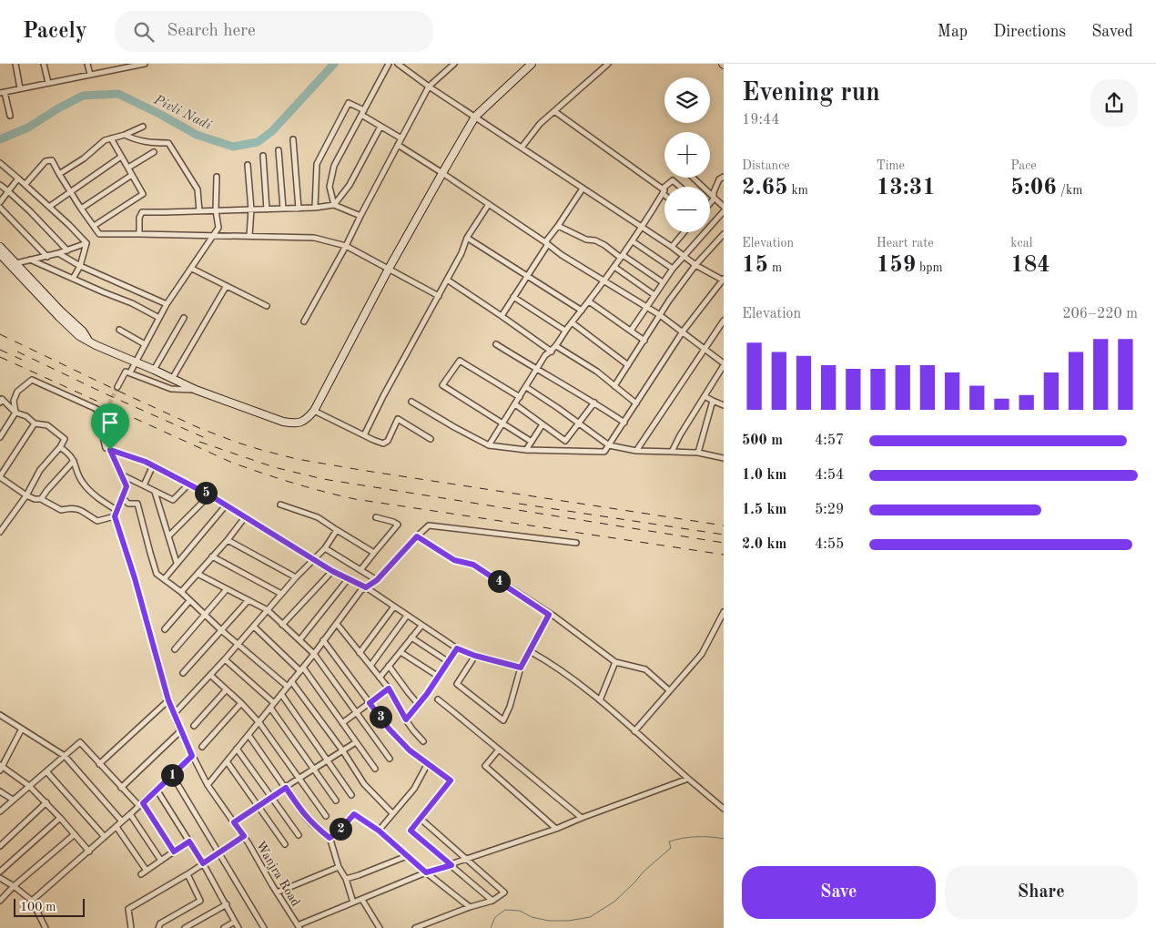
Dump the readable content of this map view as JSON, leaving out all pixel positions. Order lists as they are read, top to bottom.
{
  "streets": {
    "street": ["Wanjra Road"]
  },
  "water": ["Pivli Nadi"],
  "scale_bar": "100 m",
  "page": {
    "header": "Pacely",
    "search": "Search here",
    "nav": ["Map", "Directions", "Saved"],
    "heading": ["Evening run", "19:44"],
    "map_buttons": ["+", "−"],
    "stats": [
      ["Distance", "2.65 km"],
      ["Time", "13:31"],
      ["Pace", "5:06 /km"],
      ["Elevation", "15 m"],
      ["Heart rate", "159 bpm"],
      ["kcal", "184"]
    ],
    "chart": ["Elevation", "206–220 m"],
    "list": [
      {
        "name": "500 m",
        "note": "4:57"
      },
      {
        "name": "1.0 km",
        "note": "4:54"
      },
      {
        "name": "1.5 km",
        "note": "5:29"
      },
      {
        "name": "2.0 km",
        "note": "4:55"
      }
    ],
    "pins": [
      "5",
      "4",
      "3",
      "1",
      "2"
    ],
    "buttons": ["Save", "Share"],
    "scale": "100 m"
  }
}
